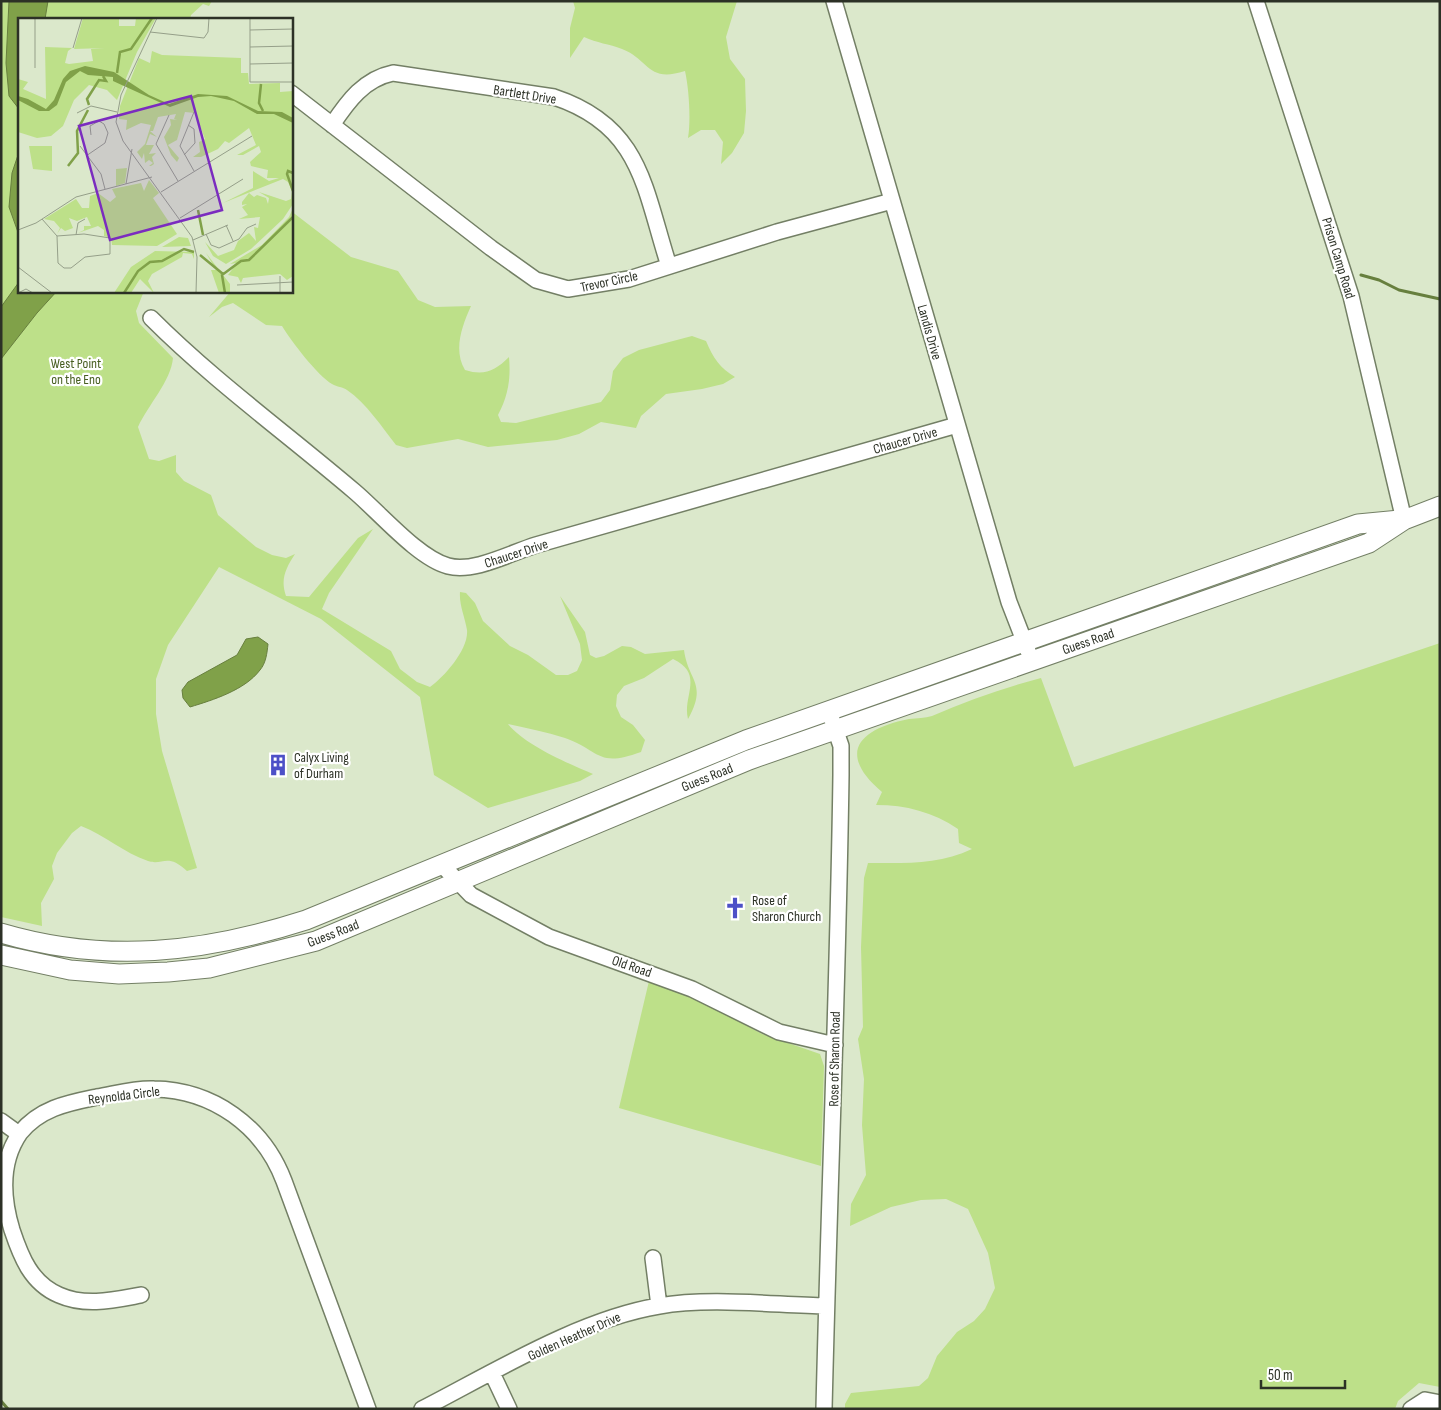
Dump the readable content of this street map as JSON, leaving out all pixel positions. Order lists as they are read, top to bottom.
{
  "streets": {
    "main road": ["Guess Road"],
    "street": [
      "Bartlett Drive",
      "Prison Camp Road",
      "Trevor Circle",
      "Landis Drive",
      "Chaucer Drive",
      "Old Road",
      "Rose of Sharon Road",
      "Reynolda Circle",
      "Golden Heather Drive"
    ]
  },
  "crossings": [
    ["Bartlett Drive", "Trevor Circle"],
    ["Prison Camp Road", "Guess Road"],
    ["Trevor Circle", "Landis Drive"],
    ["Landis Drive", "Chaucer Drive"],
    ["Landis Drive", "Guess Road"],
    ["Guess Road", "Old Road"],
    ["Guess Road", "Rose of Sharon Road"],
    ["Old Road", "Rose of Sharon Road"],
    ["Rose of Sharon Road", "Golden Heather Drive"]
  ],
  "parks": ["West Point on the Eno"],
  "places": {
    "building": ["Calyx Living of Durham"],
    "church": ["Rose of Sharon Church"]
  },
  "scale_bar": "50 m"
}
